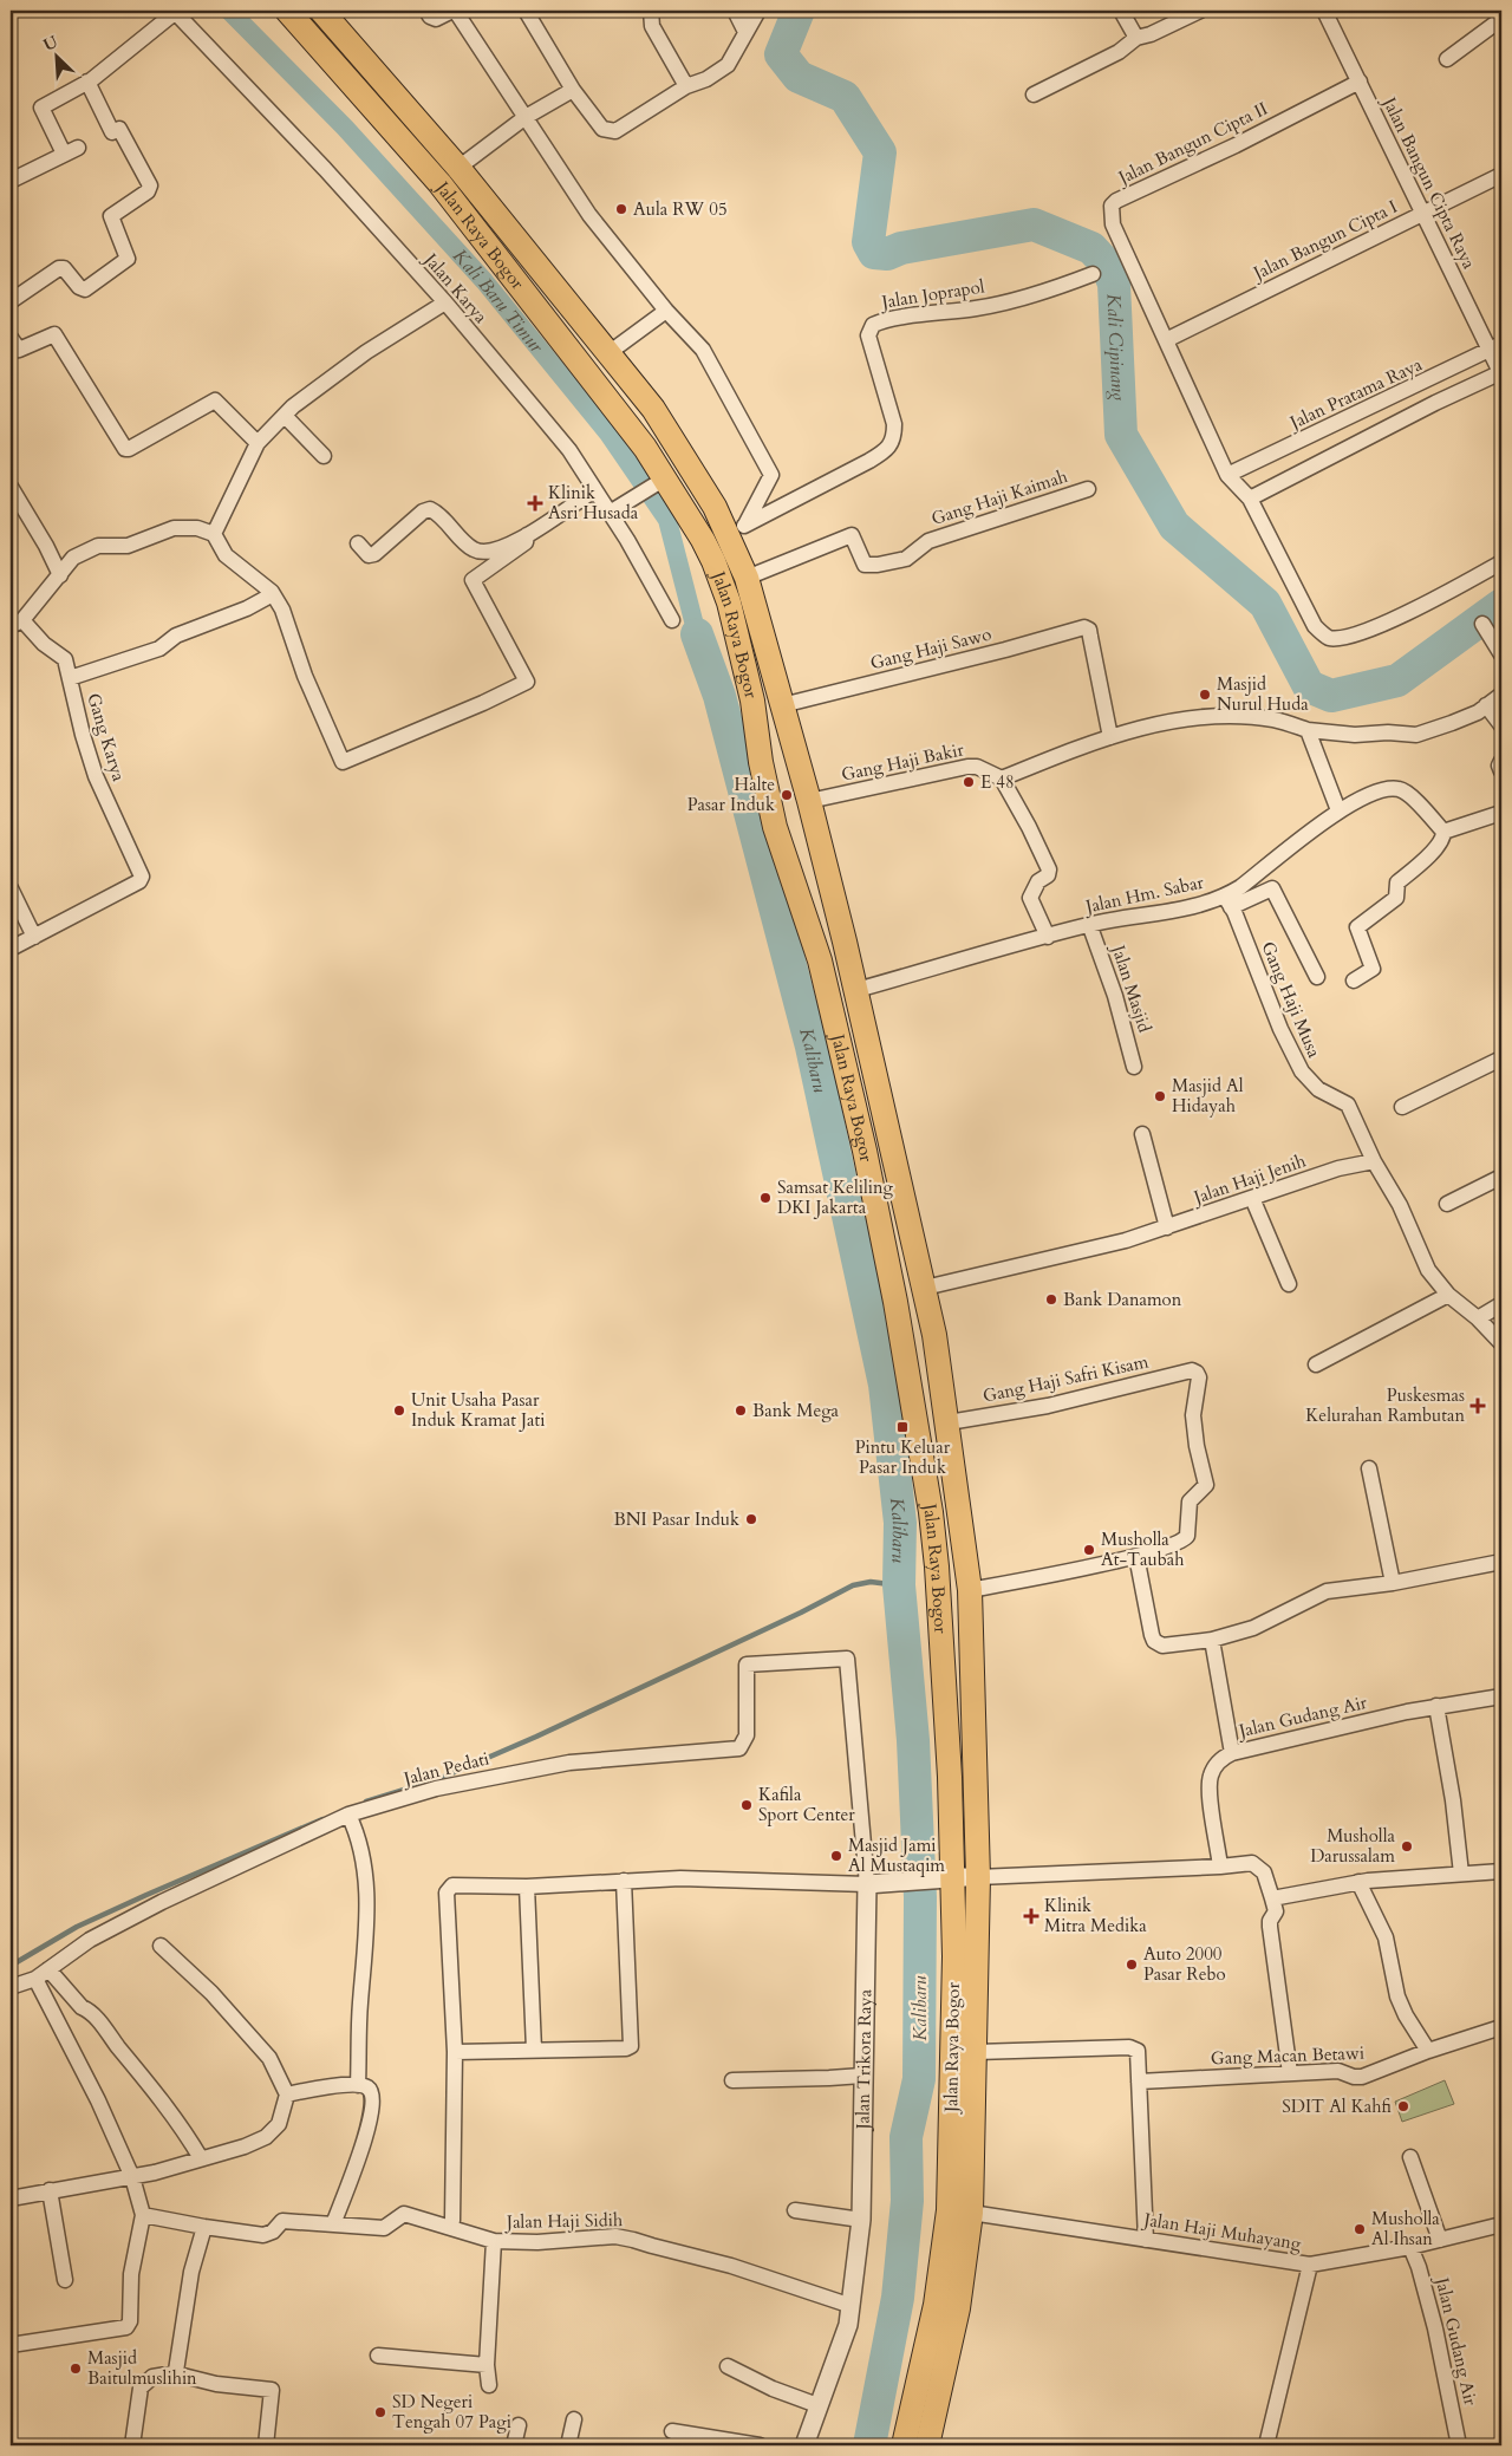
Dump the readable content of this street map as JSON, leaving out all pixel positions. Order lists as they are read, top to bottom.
{
  "streets": {
    "highway": ["Jalan Raya Bogor"],
    "street": [
      "Jalan Bangun Cipta II",
      "Jalan Bangun Cipta Raya",
      "Jalan Bangun Cipta I",
      "Jalan Karya",
      "Jalan Joprapol",
      "Jalan Pratama Raya",
      "Gang Haji Kaimah",
      "Gang Haji Sawo",
      "Gang Karya",
      "Gang Haji Bakir",
      "Jalan Hm. Sabar",
      "Jalan Masjid",
      "Gang Haji Musa",
      "Jalan Haji Jenih",
      "Gang Haji Safri Kisam",
      "Jalan Gudang Air",
      "Jalan Pedati",
      "Gang Macan Betawi",
      "Jalan Trikora Raya",
      "Jalan Haji Sidih",
      "Jalan Haji Muhayang"
    ]
  },
  "crossings": [
    ["Jalan Bangun Cipta II", "Jalan Bangun Cipta Raya"],
    ["Jalan Bangun Cipta II", "Jalan Bangun Cipta I"],
    ["Jalan Bangun Cipta Raya", "Jalan Bangun Cipta I"],
    ["Jalan Bangun Cipta Raya", "Jalan Pratama Raya"],
    ["Jalan Raya Bogor", "Jalan Joprapol"],
    ["Jalan Raya Bogor", "Gang Haji Kaimah"],
    ["Jalan Raya Bogor", "Gang Haji Sawo"],
    ["Jalan Raya Bogor", "Gang Haji Bakir"],
    ["Jalan Raya Bogor", "Jalan Hm. Sabar"],
    ["Jalan Raya Bogor", "Jalan Haji Jenih"],
    ["Jalan Raya Bogor", "Gang Haji Safri Kisam"],
    ["Jalan Raya Bogor", "Jalan Haji Muhayang"],
    ["Jalan Hm. Sabar", "Jalan Masjid"],
    ["Jalan Hm. Sabar", "Gang Haji Musa"],
    ["Gang Haji Musa", "Jalan Haji Jenih"],
    ["Jalan Gudang Air", "Jalan Haji Muhayang"],
    ["Jalan Pedati", "Jalan Trikora Raya"],
    ["Jalan Trikora Raya", "Jalan Haji Sidih"]
  ],
  "water": ["Kali Baru Timur", "Kali Cipinang", "Kalibaru"],
  "places": {
    "other": [
      "Aula RW 05",
      "Masjid Nurul Huda",
      "E 48",
      "Halte Pasar Induk",
      "Masjid Al Hidayah",
      "Samsat Keliling DKI Jakarta",
      "Bank Danamon",
      "Unit Usaha Pasar Induk Kramat Jati",
      "Bank Mega",
      "BNI Pasar Induk",
      "Musholla At-Taubah",
      "Kafila Sport Center",
      "Musholla Darussalam",
      "Masjid Jami Al Mustaqim",
      "Auto 2000 Pasar Rebo",
      "SDIT Al Kahfi",
      "Musholla Al Ihsan",
      "Masjid Baitulmuslihin",
      "SD Negeri Tengah 07 Pagi"
    ],
    "health": ["Klinik Asri Husada", "Puskesmas Kelurahan Rambutan", "Klinik Mitra Medika"],
    "transit": ["Pintu Keluar Pasar Induk"]
  },
  "north": "top left"
}
